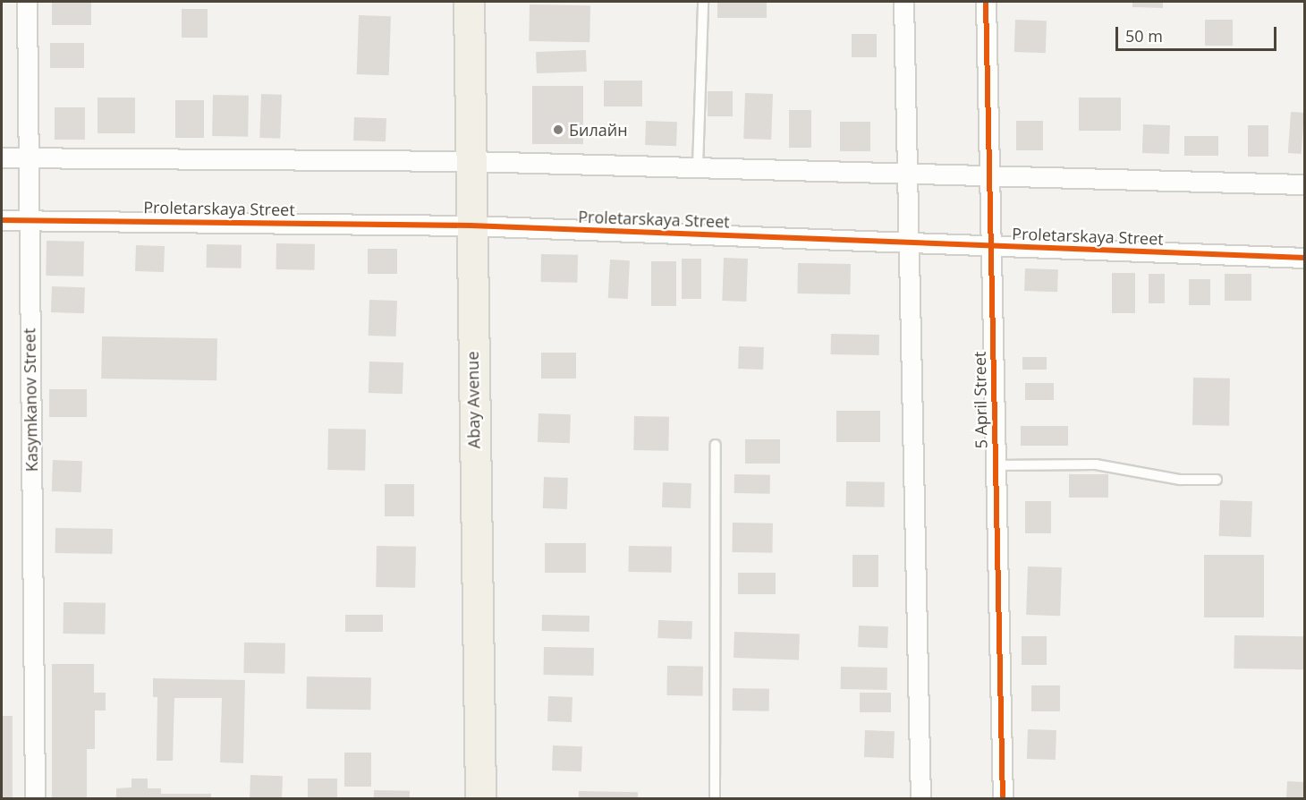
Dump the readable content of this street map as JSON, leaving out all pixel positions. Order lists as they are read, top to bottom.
{
  "streets": {
    "main road": ["Abay Avenue"],
    "street": ["Proletarskaya Street", "Kasymkanov Street", "5 April Street"]
  },
  "crossings": [
    ["Proletarskaya Street", "Kasymkanov Street"],
    ["Proletarskaya Street", "Abay Avenue"],
    ["Proletarskaya Street", "5 April Street"]
  ],
  "places": ["Билайн"],
  "scale_bar": "50 m"
}
